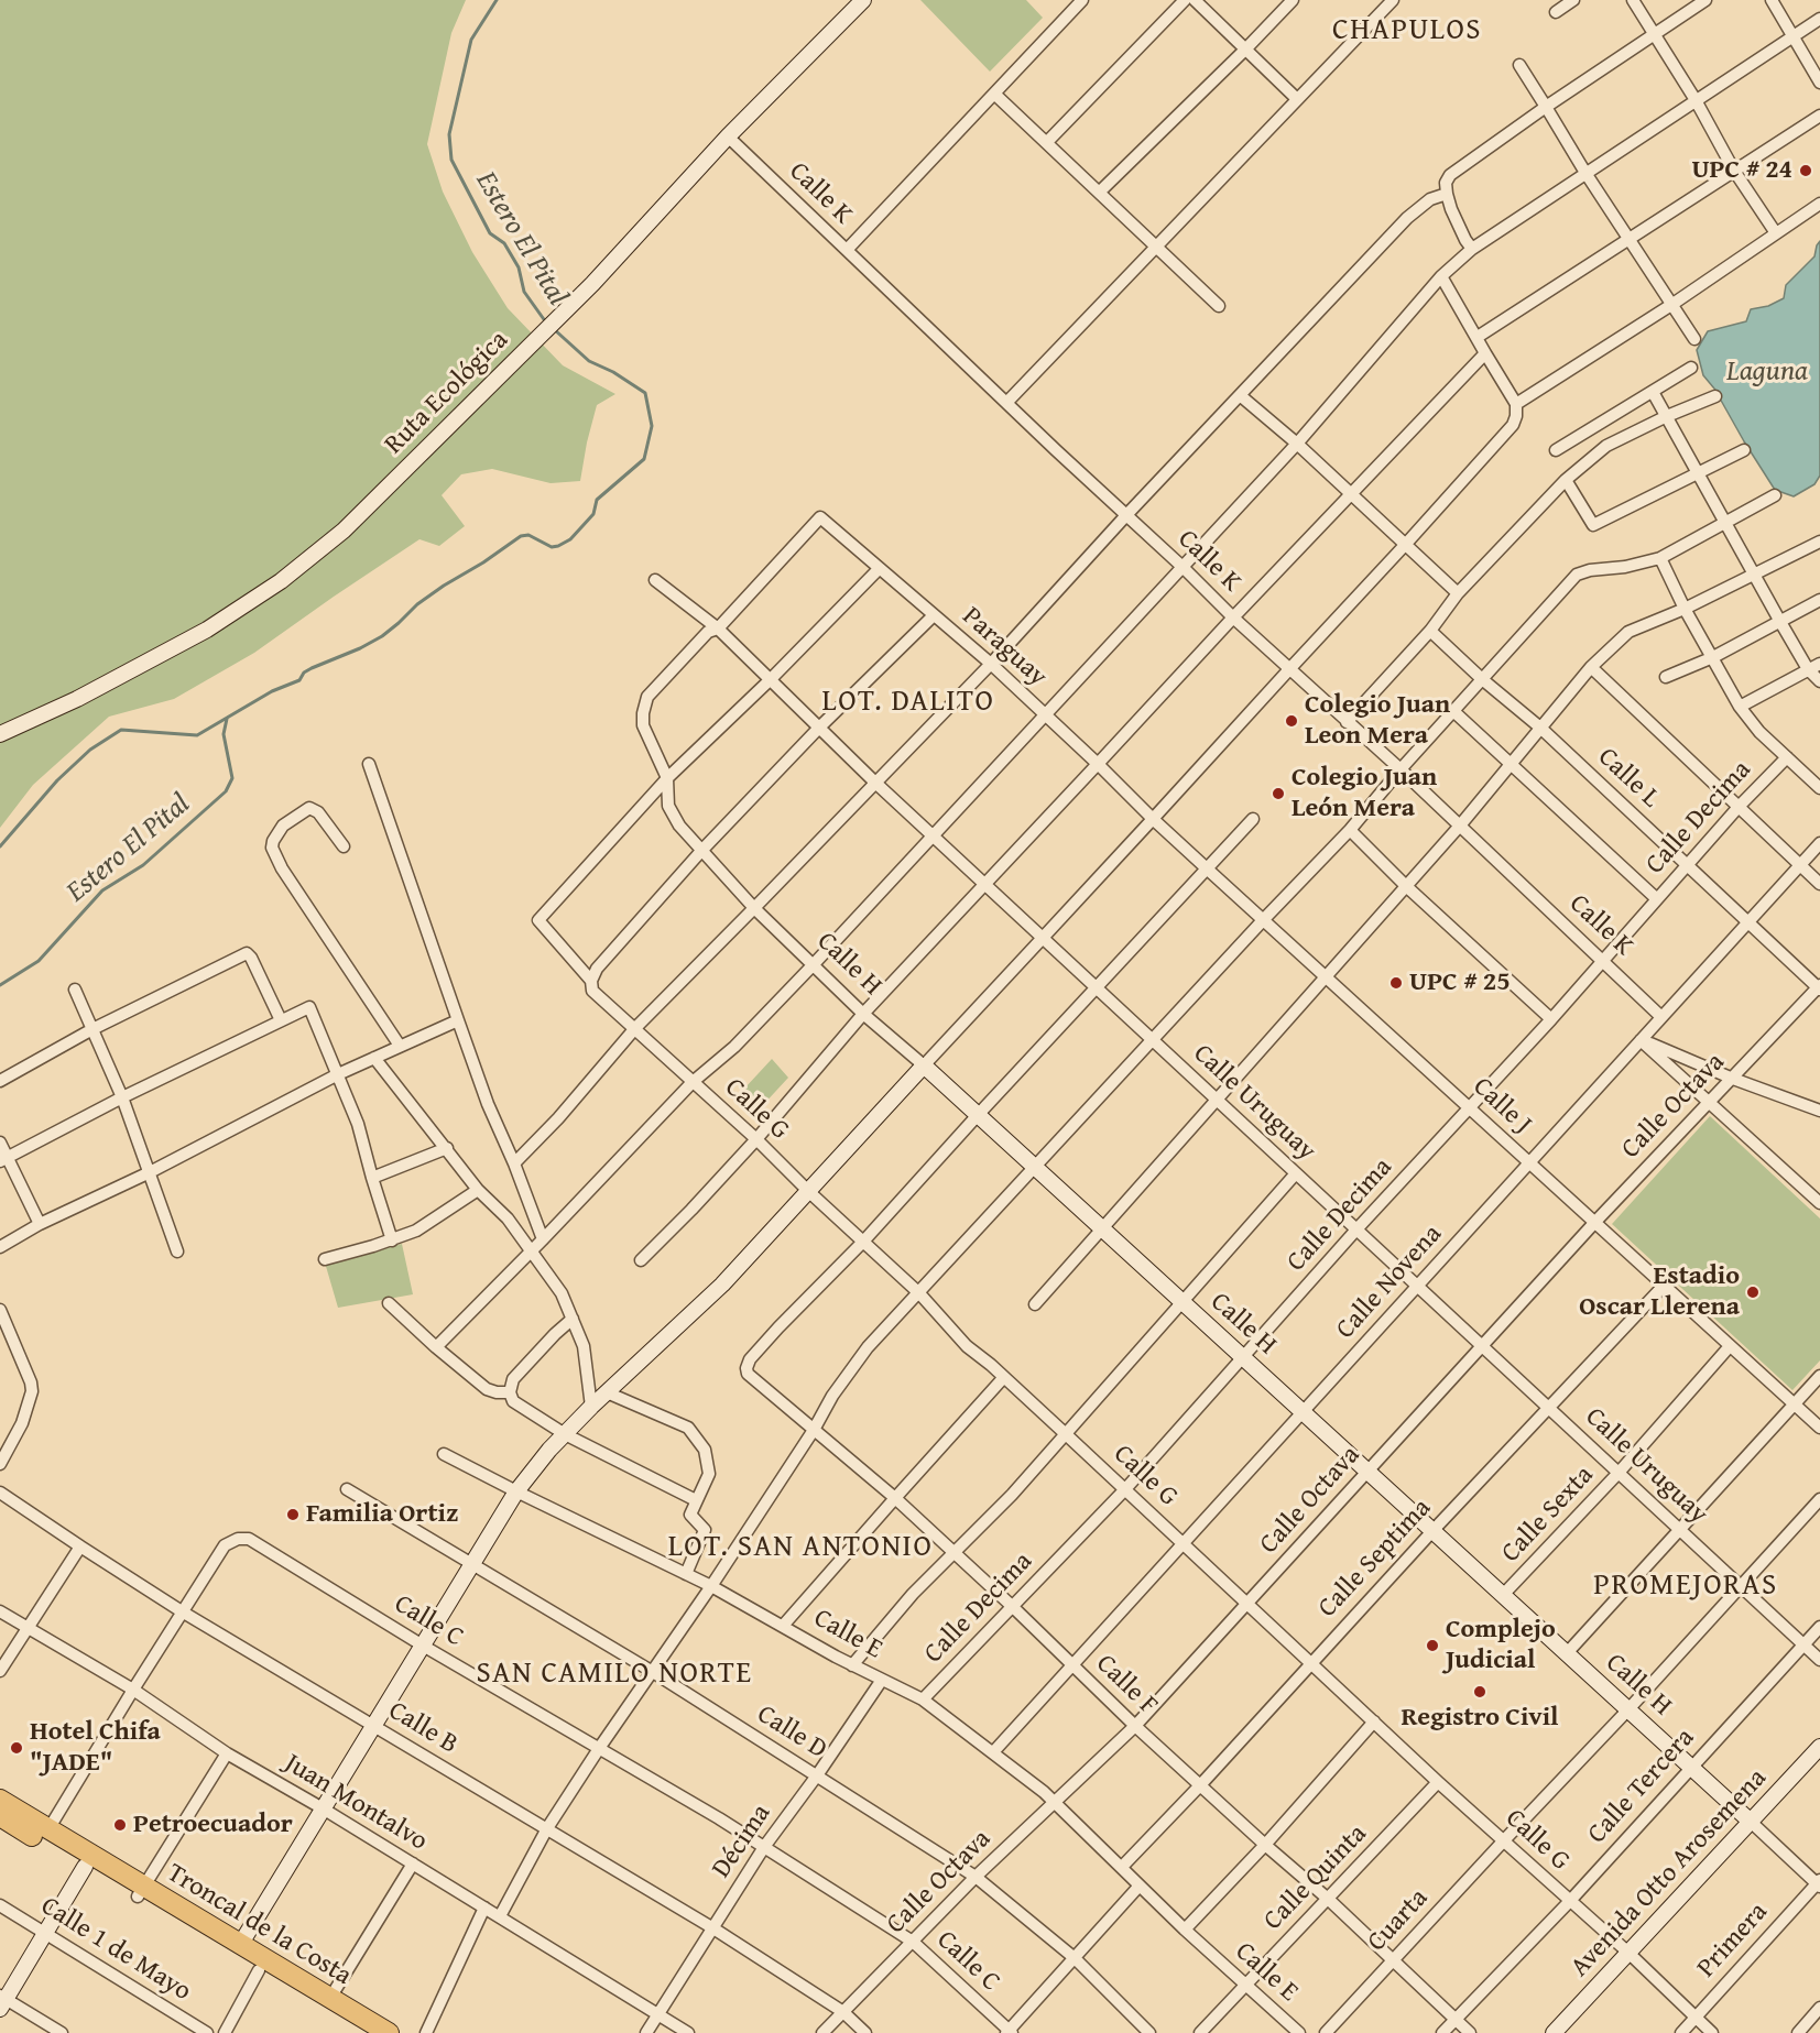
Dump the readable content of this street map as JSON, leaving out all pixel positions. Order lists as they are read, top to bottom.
{
  "streets": {
    "highway": ["Troncal de la Costa"],
    "street": [
      "Calle K",
      "Ruta Ecológica",
      "Paraguay",
      "Calle L",
      "Calle Decima",
      "Calle H",
      "Calle Uruguay",
      "Calle J",
      "Calle Octava",
      "Calle G",
      "Calle Novena",
      "Calle Sexta",
      "Calle Septima",
      "Calle C",
      "Calle E",
      "Calle F",
      "Calle B",
      "Calle D",
      "Calle Tercera",
      "Juan Montalvo",
      "Décima",
      "Avenida Otto Arosemena",
      "Calle Quinta",
      "Cuarta",
      "Primera",
      "Calle 1 de Mayo"
    ]
  },
  "crossings": [
    ["Calle K", "Ruta Ecológica"],
    ["Calle K", "Calle Decima"],
    ["Calle K", "Calle Novena"],
    ["Paraguay", "Calle H"],
    ["Paraguay", "Calle J"],
    ["Calle L", "Calle Decima"],
    ["Calle L", "Calle Octava"],
    ["Calle L", "Calle Novena"],
    ["Calle Decima", "Calle H"],
    ["Calle Decima", "Calle Uruguay"],
    ["Calle Decima", "Calle J"],
    ["Calle Decima", "Calle G"],
    ["Calle Decima", "Calle E"],
    ["Calle Decima", "Calle F"],
    ["Calle H", "Calle Uruguay"],
    ["Calle H", "Calle Octava"],
    ["Calle H", "Calle G"],
    ["Calle H", "Calle Novena"],
    ["Calle H", "Calle Sexta"],
    ["Calle H", "Calle Septima"],
    ["Calle H", "Calle Tercera"],
    ["Calle H", "Avenida Otto Arosemena"],
    ["Calle H", "Cuarta"],
    ["Calle H", "Primera"],
    ["Calle Uruguay", "Calle Octava"],
    ["Calle Uruguay", "Calle Novena"],
    ["Calle Uruguay", "Calle Sexta"],
    ["Calle Uruguay", "Calle Septima"],
    ["Calle Uruguay", "Calle Tercera"],
    ["Calle Uruguay", "Cuarta"],
    ["Calle J", "Calle Octava"],
    ["Calle J", "Calle Novena"],
    ["Calle J", "Calle Sexta"],
    ["Calle J", "Calle Septima"],
    ["Calle Octava", "Calle G"],
    ["Calle Octava", "Calle C"],
    ["Calle Octava", "Calle E"],
    ["Calle Octava", "Calle F"],
    ["Calle Octava", "Calle B"],
    ["Calle Octava", "Calle D"],
    ["Calle G", "Calle Novena"],
    ["Calle G", "Calle Septima"],
    ["Calle G", "Calle F"],
    ["Calle G", "Calle Tercera"],
    ["Calle G", "Avenida Otto Arosemena"],
    ["Calle G", "Calle Quinta"],
    ["Calle G", "Cuarta"],
    ["Calle G", "Primera"],
    ["Calle Novena", "Calle E"],
    ["Calle Novena", "Calle F"],
    ["Calle Septima", "Calle E"],
    ["Calle Septima", "Calle F"],
    ["Calle C", "Calle B"],
    ["Calle C", "Juan Montalvo"],
    ["Calle C", "Décima"],
    ["Calle C", "Troncal de la Costa"],
    ["Calle E", "Décima"],
    ["Calle E", "Calle Quinta"],
    ["Calle F", "Calle Tercera"],
    ["Calle F", "Calle Quinta"],
    ["Calle F", "Cuarta"],
    ["Calle B", "Décima"],
    ["Calle D", "Décima"],
    ["Juan Montalvo", "Décima"]
  ],
  "districts": [
    "CHAPULOS",
    "LOT. DALITO",
    "LOT. SAN ANTONIO",
    "PROMEJORAS",
    "SAN CAMILO NORTE"
  ],
  "water": ["Estero El Pital", "Laguna"],
  "places": [
    "UPC # 24",
    "Colegio Juan Leon Mera",
    "Colegio Juan León Mera",
    "UPC # 25",
    "Estadio Oscar Llerena",
    "Familia Ortiz",
    "Complejo Judicial",
    "Registro Civil",
    "Hotel Chifa \"JADE\"",
    "Petroecuador"
  ]
}
